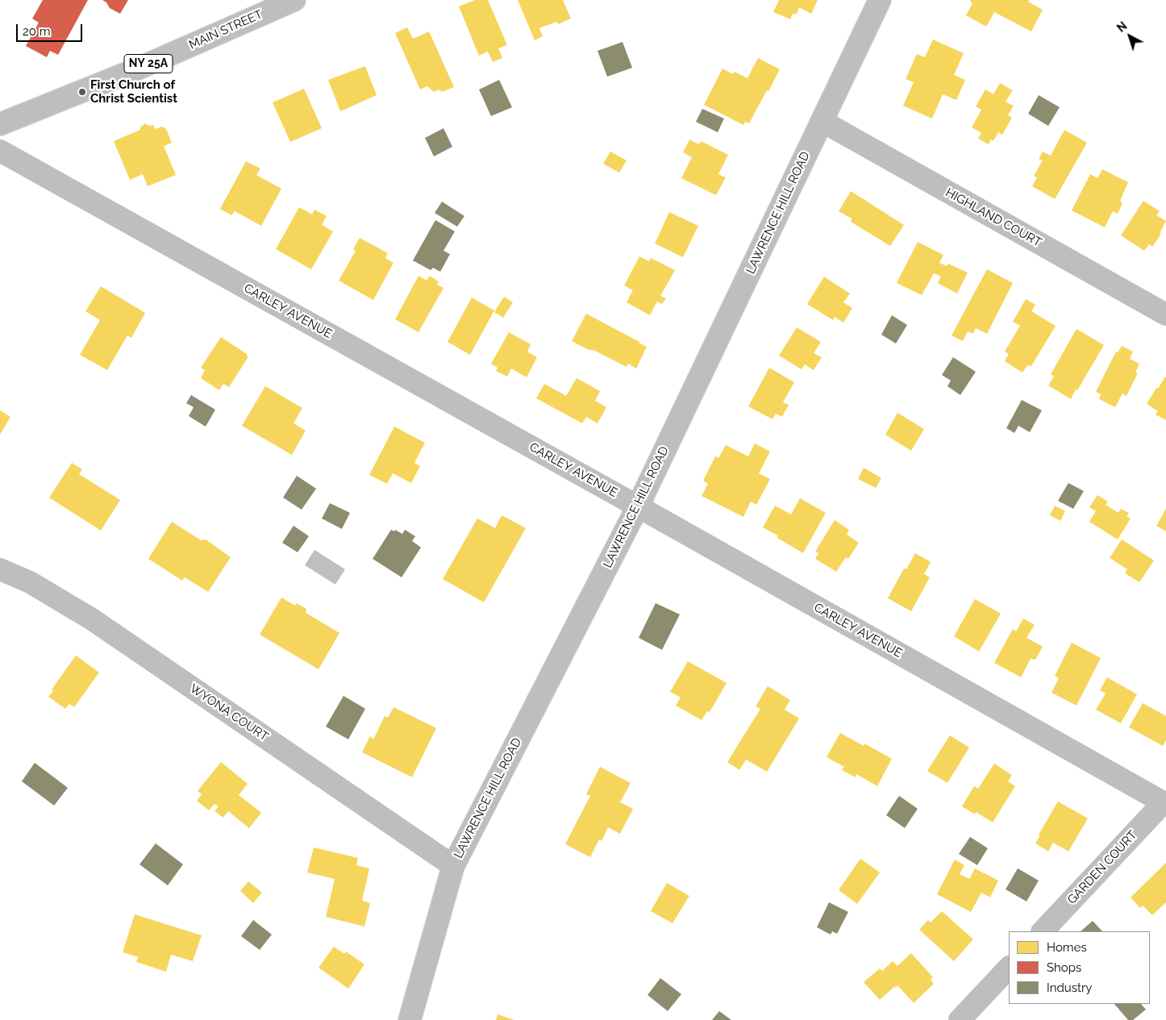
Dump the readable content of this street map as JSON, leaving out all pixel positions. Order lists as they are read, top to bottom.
{
  "streets": {
    "street": [
      "MAIN STREET",
      "NY 25A",
      "LAWRENCE HILL ROAD",
      "HIGHLAND COURT",
      "CARLEY AVENUE",
      "WYONA COURT",
      "GARDEN COURT"
    ]
  },
  "crossings": [
    ["LAWRENCE HILL ROAD", "HIGHLAND COURT"],
    ["LAWRENCE HILL ROAD", "CARLEY AVENUE"],
    ["LAWRENCE HILL ROAD", "WYONA COURT"],
    ["CARLEY AVENUE", "GARDEN COURT"]
  ],
  "places": ["First Church of Christ Scientist"],
  "legend": ["Homes", "Shops", "Industry"],
  "scale_bar": "20 m",
  "north": "top left"
}
